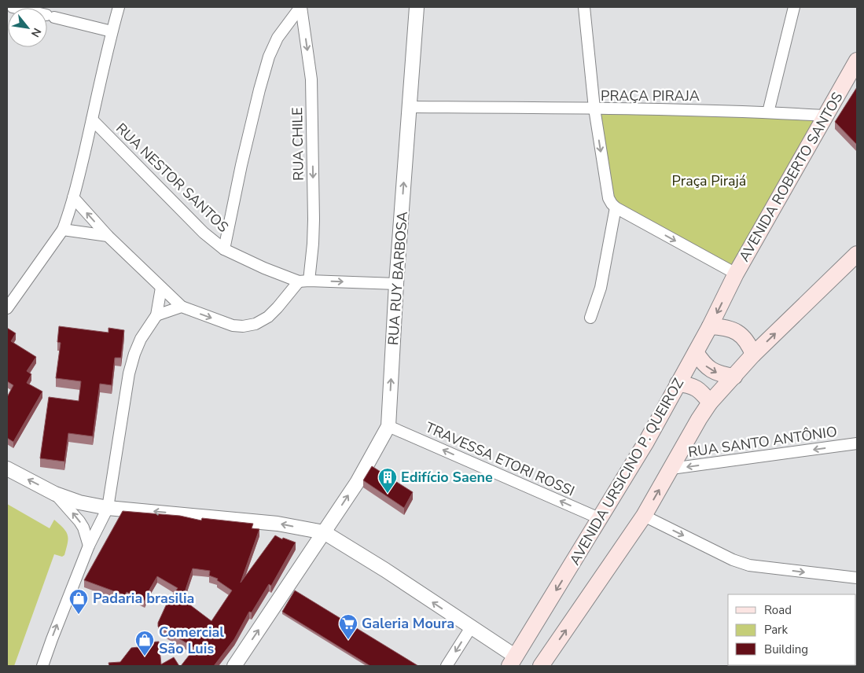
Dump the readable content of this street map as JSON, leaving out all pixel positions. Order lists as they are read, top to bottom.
{
  "streets": {
    "main road": ["AVENIDA ROBERTO SANTOS", "AVENIDA URSICINO P. QUEIROZ"],
    "street": [
      "PRAÇA PIRAJA",
      "RUA CHILE",
      "RUA NESTOR SANTOS",
      "RUA RUY BARBOSA",
      "RUA SANTO ANTÔNIO",
      "TRAVESSA ETORI ROSSI"
    ]
  },
  "crossings": [
    ["PRAÇA PIRAJA", "AVENIDA ROBERTO SANTOS"],
    ["RUA CHILE", "RUA NESTOR SANTOS"],
    ["AVENIDA ROBERTO SANTOS", "AVENIDA URSICINO P. QUEIROZ"],
    ["RUA NESTOR SANTOS", "RUA RUY BARBOSA"],
    ["RUA RUY BARBOSA", "TRAVESSA ETORI ROSSI"],
    ["TRAVESSA ETORI ROSSI", "AVENIDA URSICINO P. QUEIROZ"]
  ],
  "one_way": ["RUA RUY BARBOSA", "TRAVESSA ETORI ROSSI"],
  "parks": ["Praça Pirajá"],
  "places": {
    "building": ["Edifício Saene"],
    "shop": ["Padaria brasilia", "Comercial São Luis"],
    "supermarket": ["Galeria Moura"]
  },
  "legend": ["Road", "Park", "Building"],
  "north": "bottom right"
}
